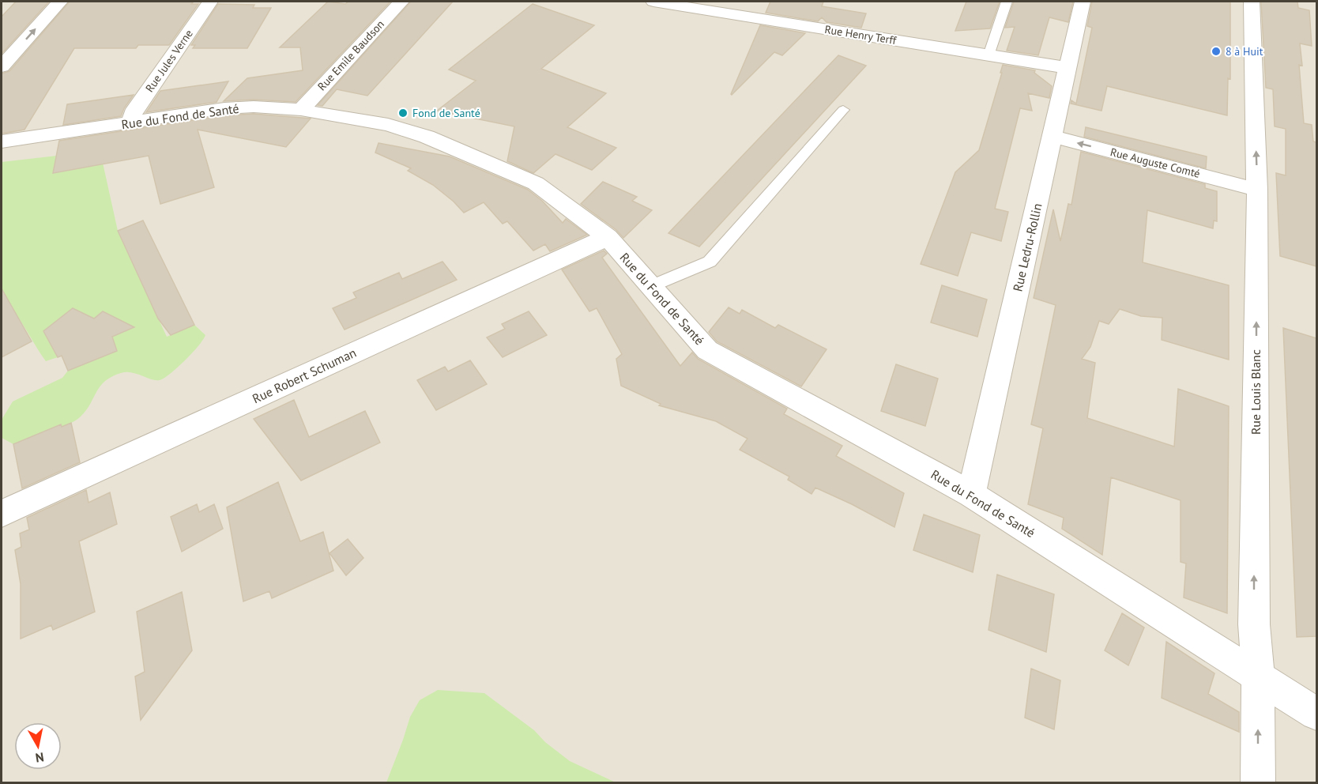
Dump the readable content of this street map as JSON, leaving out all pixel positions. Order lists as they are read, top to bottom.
{
  "streets": {
    "street": [
      "Rue Henry Terff",
      "Rue Emile Baudson",
      "Rue Jules Verne",
      "Rue du Fond de Santé",
      "Rue Auguste Comté",
      "Rue Ledru-Rollin",
      "Rue Robert Schuman",
      "Rue Louis Blanc"
    ]
  },
  "crossings": [
    ["Rue Henry Terff", "Rue Ledru-Rollin"],
    ["Rue Emile Baudson", "Rue du Fond de Santé"],
    ["Rue Jules Verne", "Rue du Fond de Santé"],
    ["Rue du Fond de Santé", "Rue Ledru-Rollin"],
    ["Rue du Fond de Santé", "Rue Robert Schuman"],
    ["Rue du Fond de Santé", "Rue Louis Blanc"],
    ["Rue Auguste Comté", "Rue Ledru-Rollin"],
    ["Rue Auguste Comté", "Rue Louis Blanc"]
  ],
  "one_way": ["Rue Auguste Comté", "Rue Louis Blanc"],
  "places": ["8 à Huit", "Fond de Santé"],
  "north": "bottom"
}
